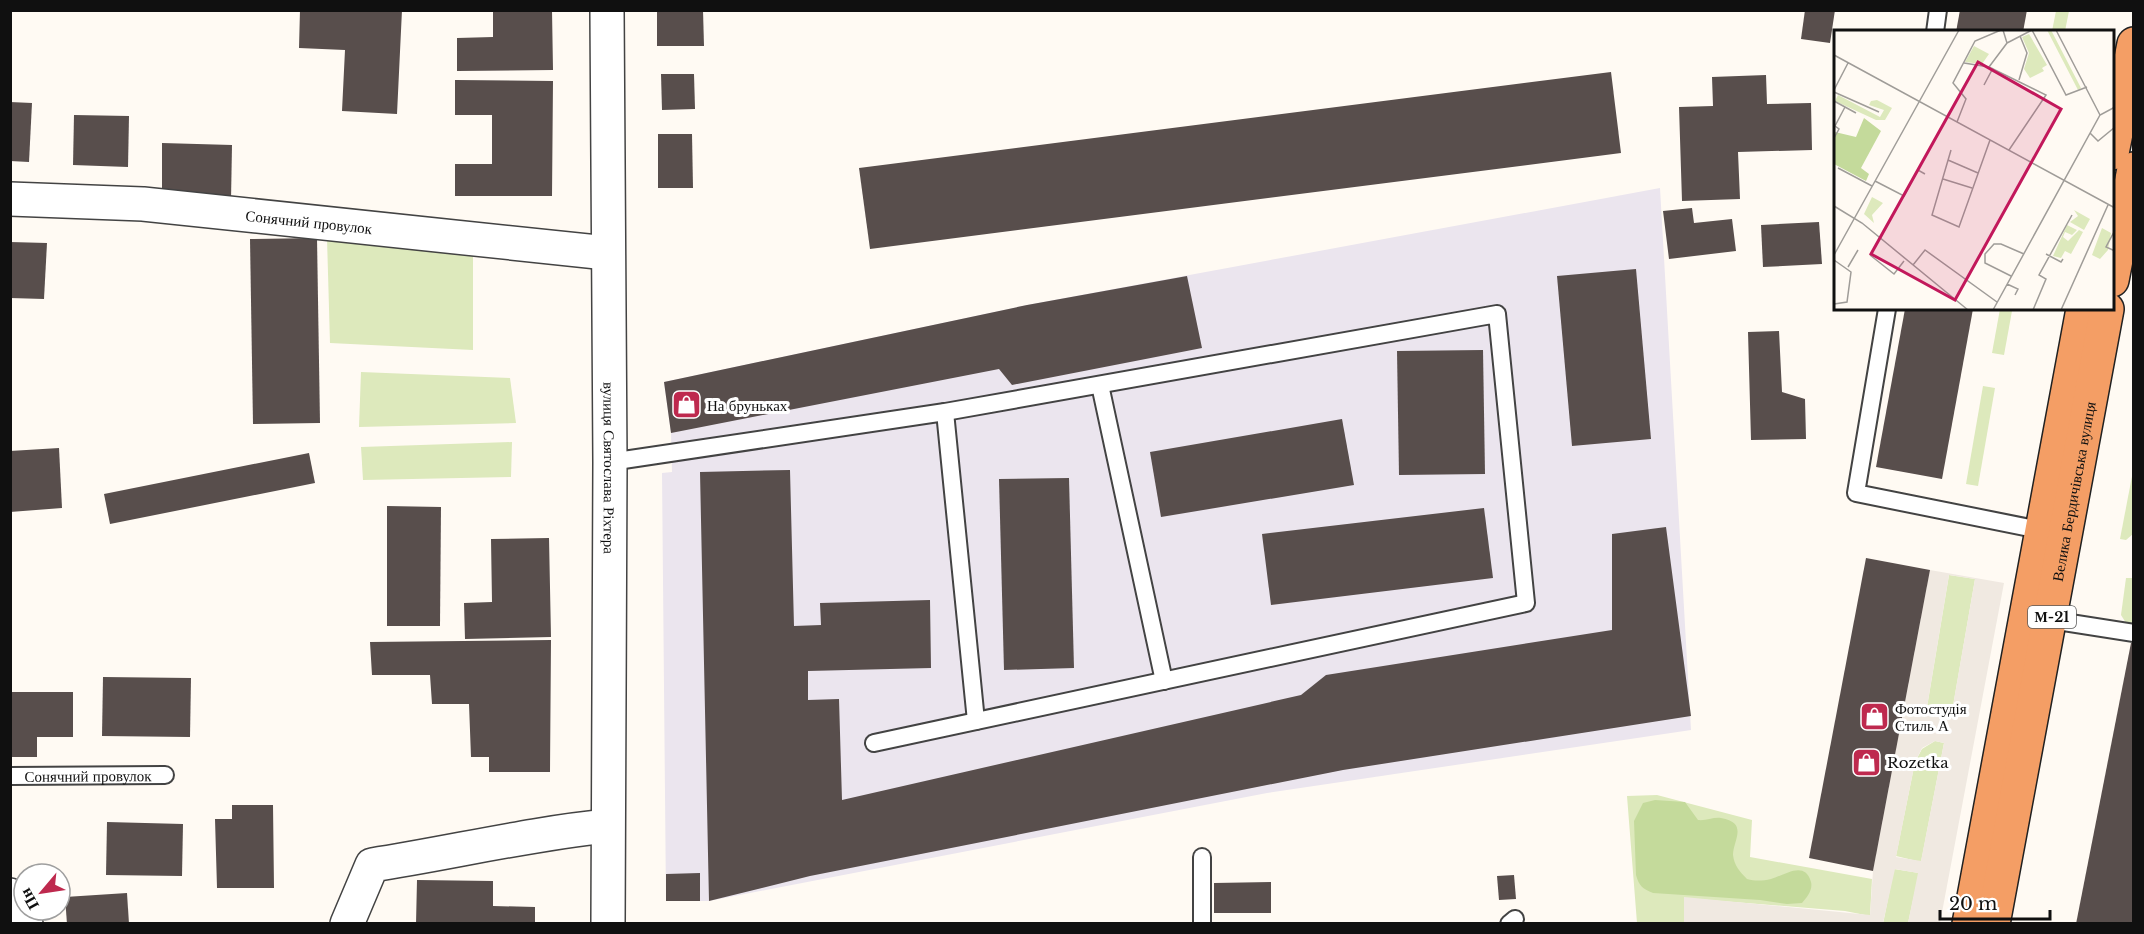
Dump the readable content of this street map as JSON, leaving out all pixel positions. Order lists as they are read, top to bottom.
{
  "streets": {
    "highway": ["Велика Бердичівська вулиця", "М-21"],
    "street": ["Сонячний провулок", "вулиця Святослава Ріхтера"]
  },
  "crossings": [
    ["Сонячний провулок", "вулиця Святослава Ріхтера"]
  ],
  "places": {
    "shop": ["На бруньках", "Фотостудія Стиль А", "Rozetka"]
  },
  "scale_bar": "20 m",
  "north": "bottom left"
}
